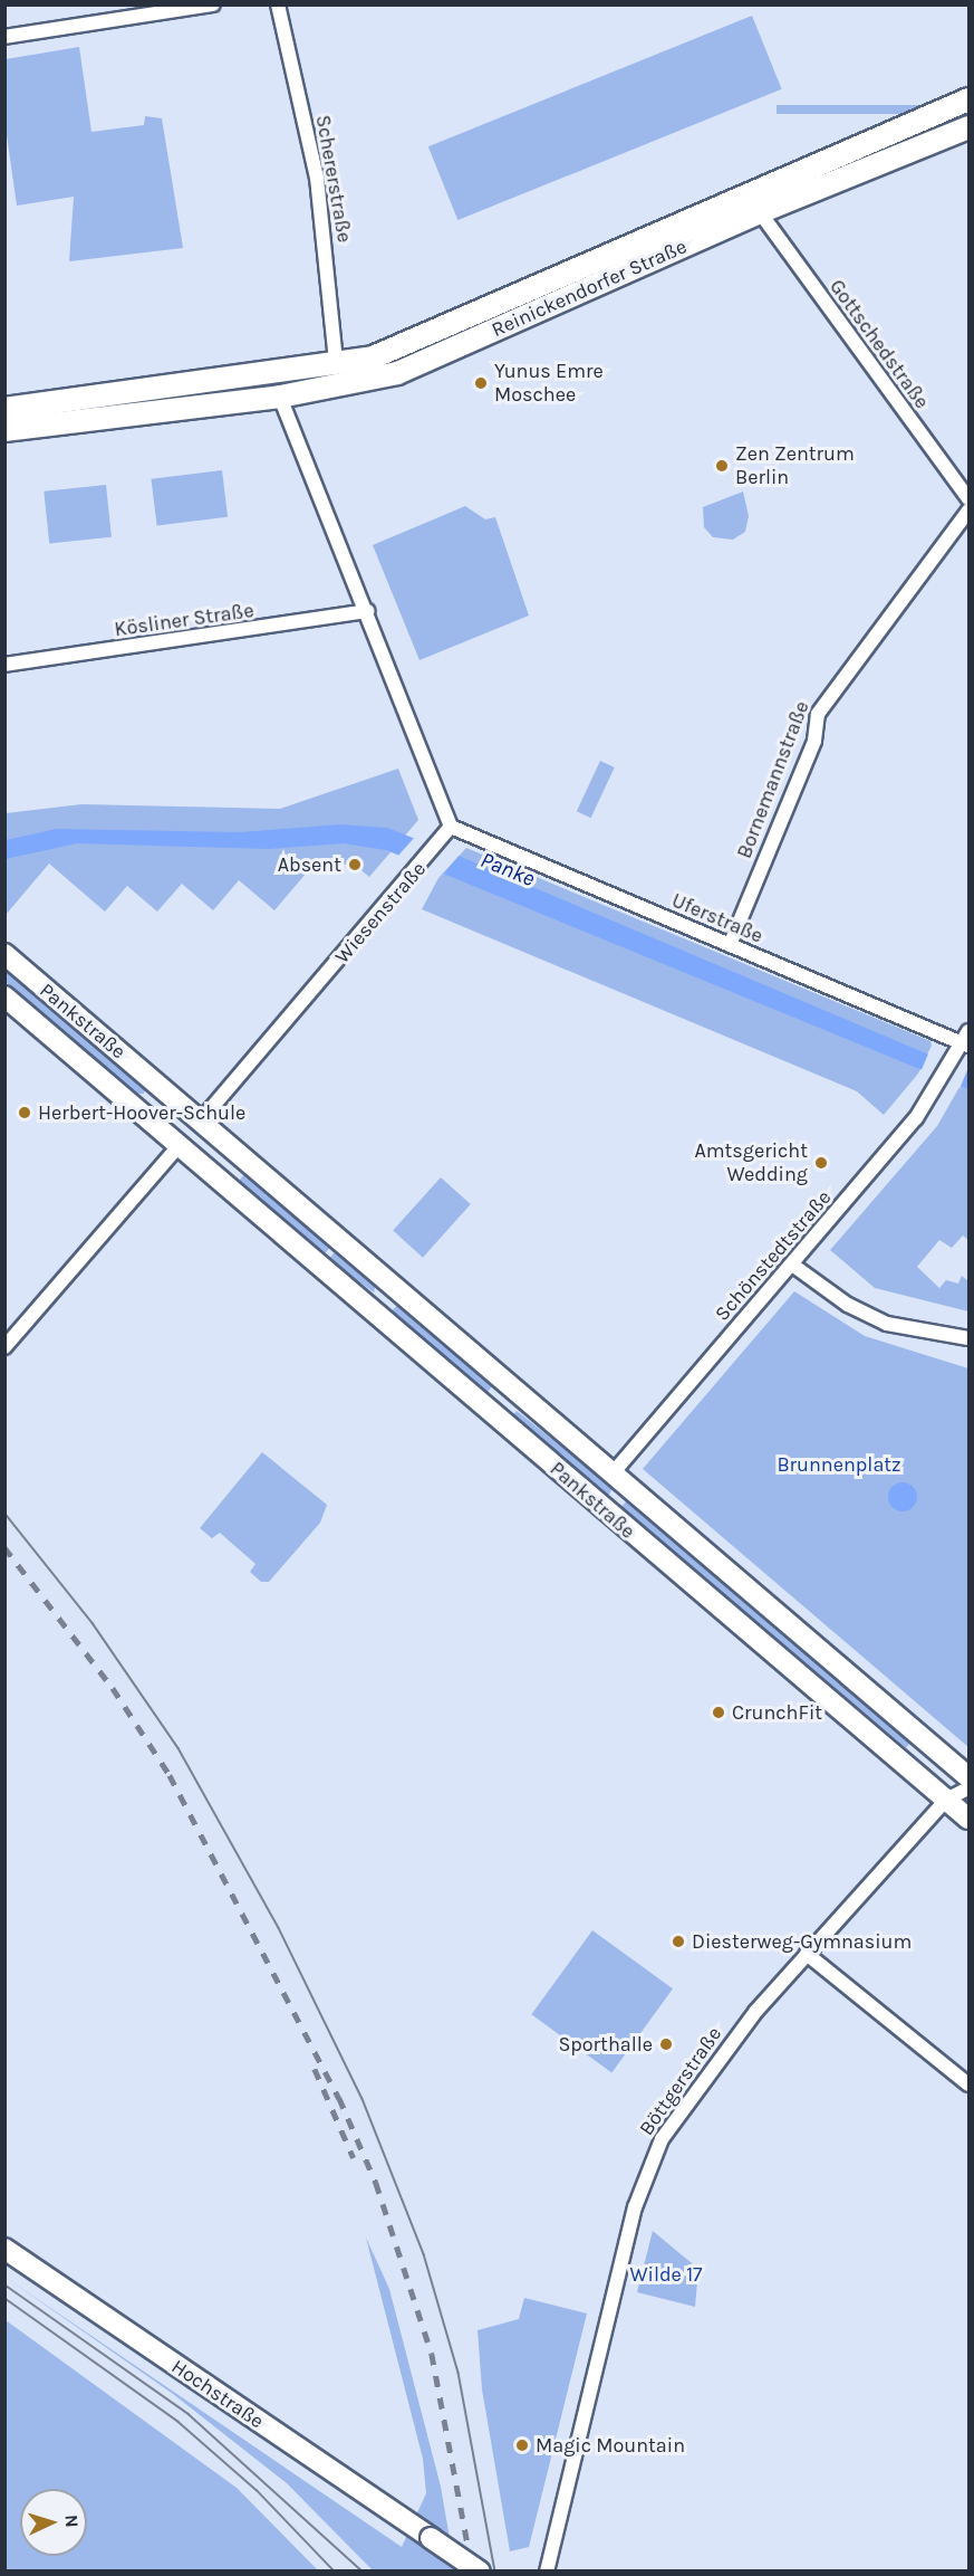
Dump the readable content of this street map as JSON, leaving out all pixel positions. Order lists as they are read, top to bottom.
{
  "streets": {
    "main road": [
      "Reinickendorfer Straße",
      "Wiesenstraße",
      "Pankstraße",
      "Hochstraße"
    ],
    "street": [
      "Schererstraße",
      "Gottschedstraße",
      "Kösliner Straße",
      "Bornemannstraße",
      "Uferstraße",
      "Schönstedtstraße",
      "Böttgerstraße"
    ]
  },
  "crossings": [
    ["Schererstraße", "Reinickendorfer Straße"],
    ["Reinickendorfer Straße", "Gottschedstraße"],
    ["Bornemannstraße", "Uferstraße"],
    ["Wiesenstraße", "Uferstraße"],
    ["Wiesenstraße", "Pankstraße"],
    ["Uferstraße", "Schönstedtstraße"],
    ["Pankstraße", "Schönstedtstraße"],
    ["Pankstraße", "Böttgerstraße"]
  ],
  "water": ["Panke"],
  "parks": ["Brunnenplatz", "Wilde 17"],
  "places": [
    "Yunus Emre Moschee",
    "Zen Zentrum Berlin",
    "Absent",
    "Herbert-Hoover-Schule",
    "Amtsgericht Wedding",
    "CrunchFit",
    "Diesterweg-Gymnasium",
    "Sporthalle",
    "Magic Mountain"
  ],
  "north": "right"
}
